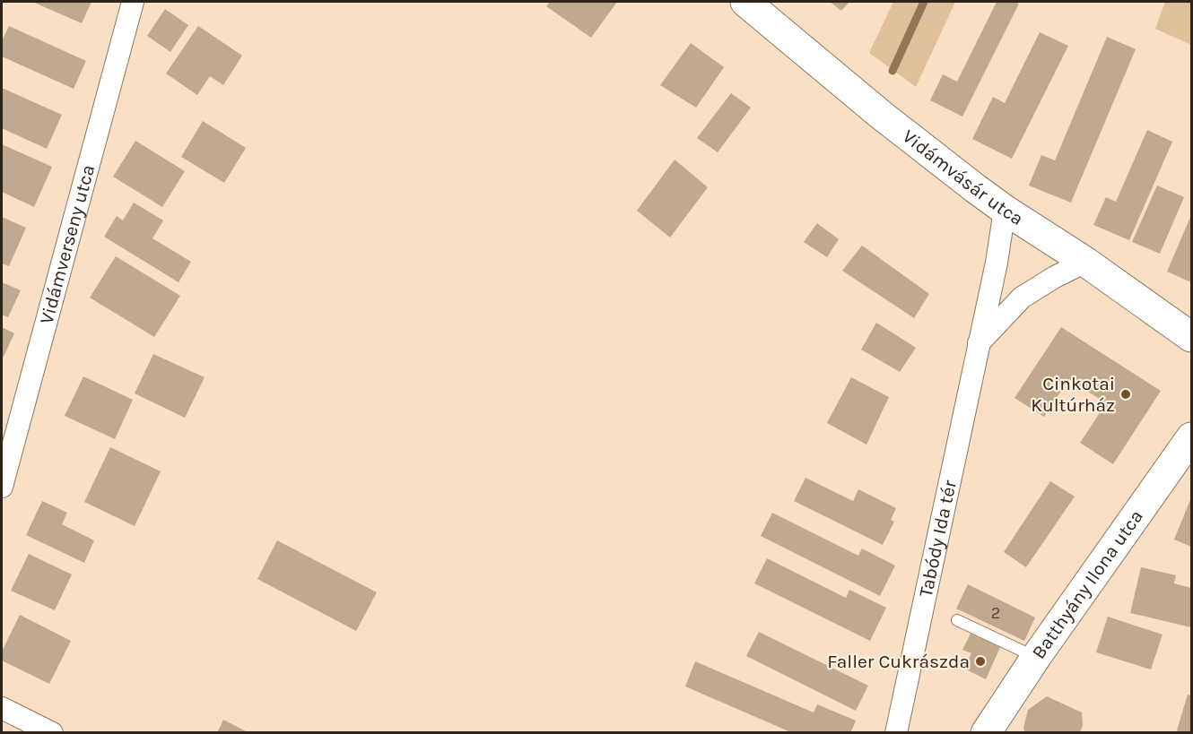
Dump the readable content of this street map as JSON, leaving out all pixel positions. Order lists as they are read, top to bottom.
{
  "streets": {
    "main road": ["Vidámvásár utca", "Batthyány Ilona utca"],
    "street": ["Vidámverseny utca", "Tabódy Ida tér"]
  },
  "crossings": [
    ["Vidámvásár utca", "Tabódy Ida tér"]
  ],
  "places": ["Cinkotai Kultúrház", "Faller Cukrászda"],
  "house_numbers": ["2"]
}
